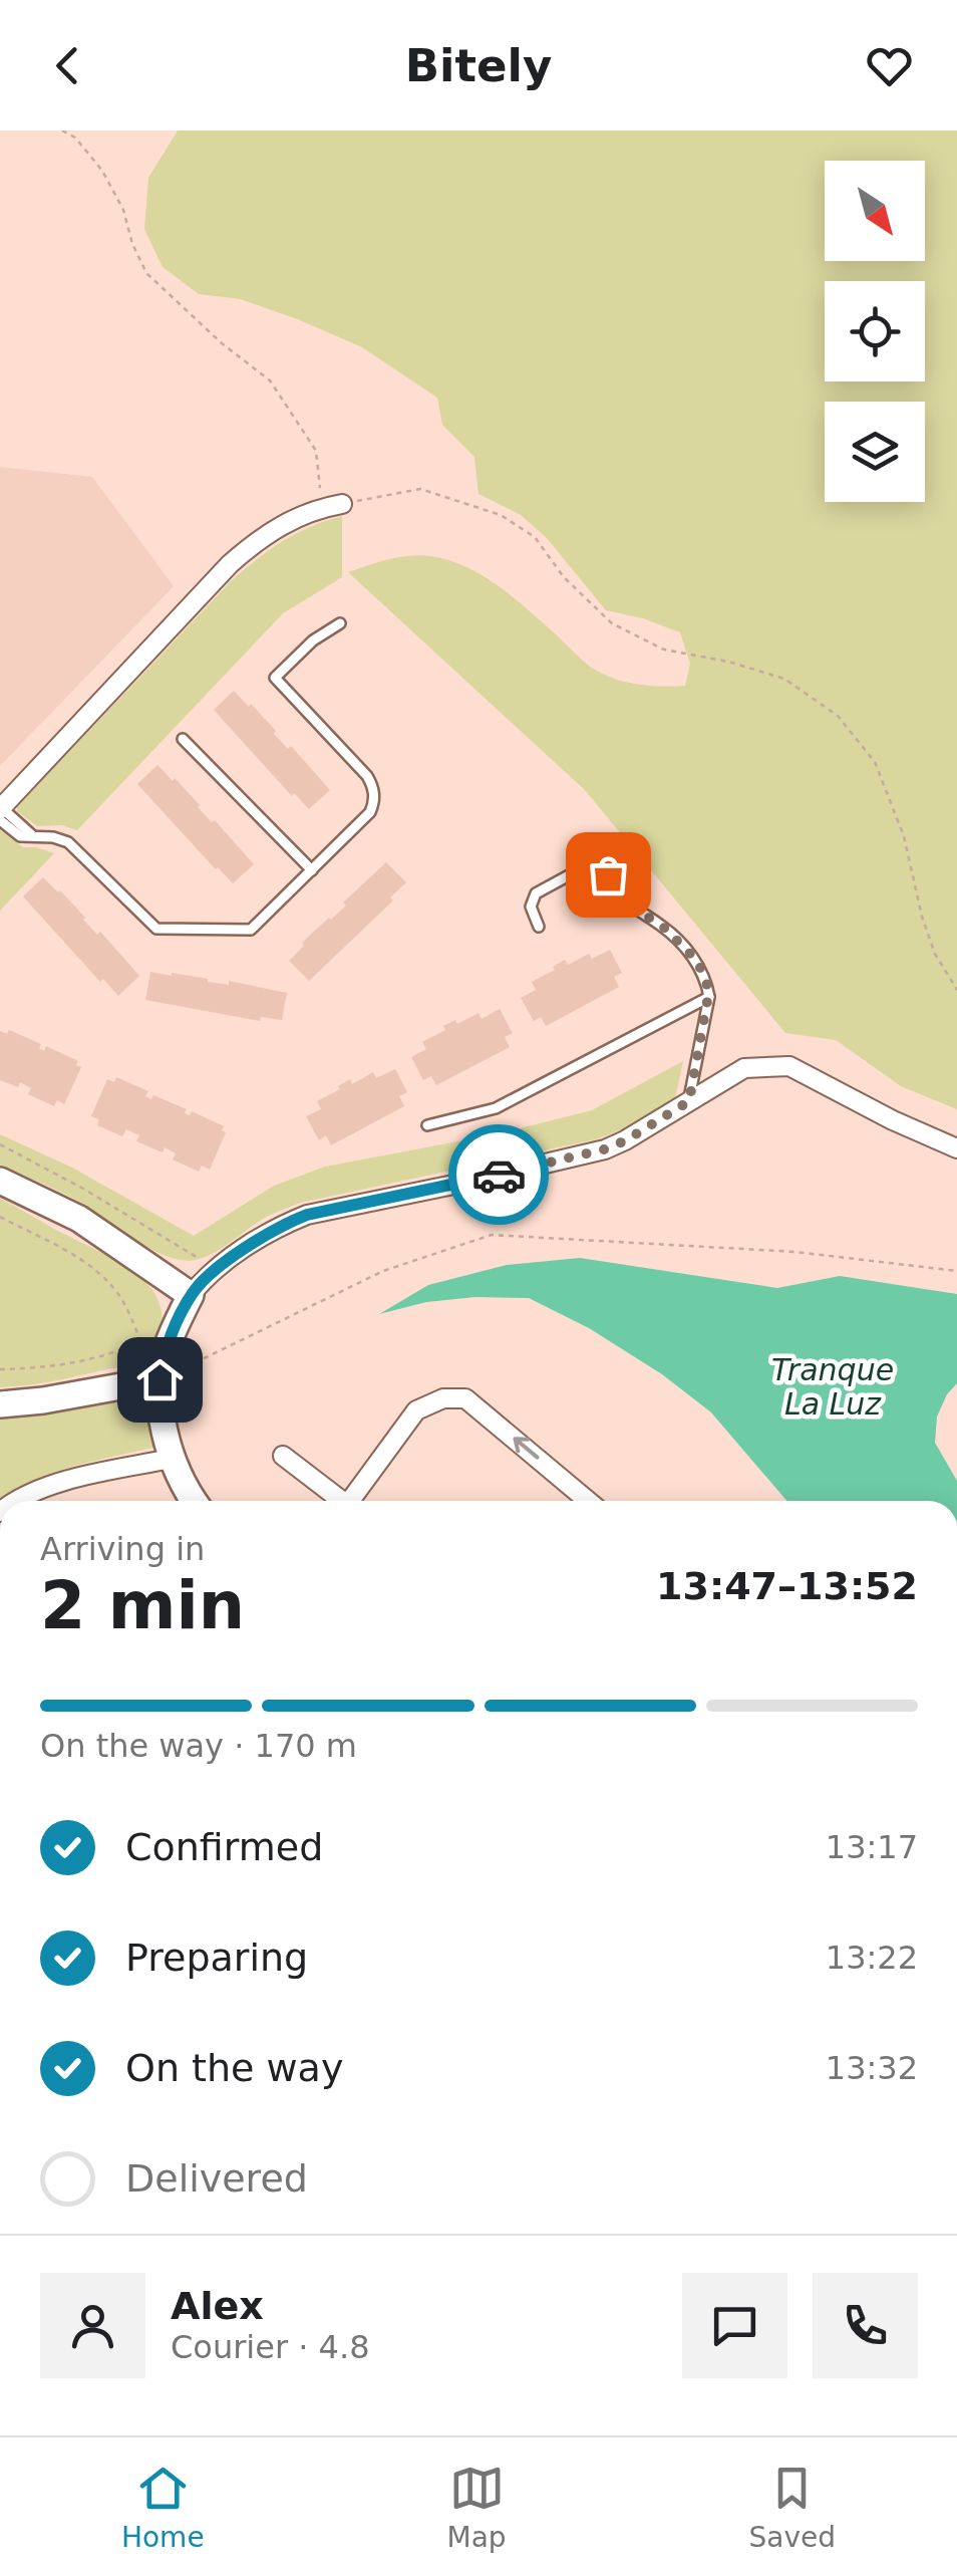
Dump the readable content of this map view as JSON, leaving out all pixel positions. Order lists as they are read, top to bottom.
{
  "water": ["Tranque La Luz"],
  "north": "bottom right",
  "page": {
    "header": "Bitely",
    "heading": ["2 min", "Arriving in", "13:47–13:52"],
    "panel": ["Alex", "Courier · 4.8"],
    "bar": "On the way · 170 m",
    "list": [
      ["Confirmed", "13:17"],
      ["Preparing", "13:22"],
      ["On the way", "13:32"],
      "Delivered"
    ],
    "tabs": ["Home", "Map", "Saved"]
  }
}
